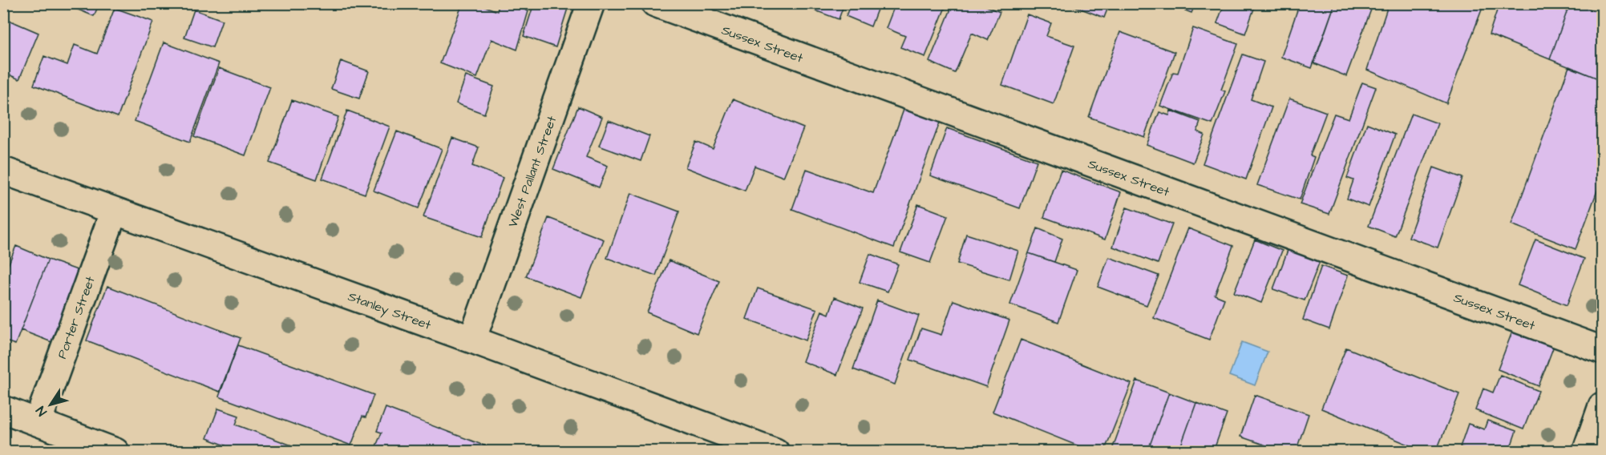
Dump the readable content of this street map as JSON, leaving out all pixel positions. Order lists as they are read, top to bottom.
{
  "streets": {
    "street": [
      "Sussex Street",
      "West Pallant Street",
      "Stanley Street",
      "Porter Street"
    ]
  },
  "crossings": [
    ["West Pallant Street", "Stanley Street"],
    ["Stanley Street", "Porter Street"]
  ],
  "north": "bottom left"
}
